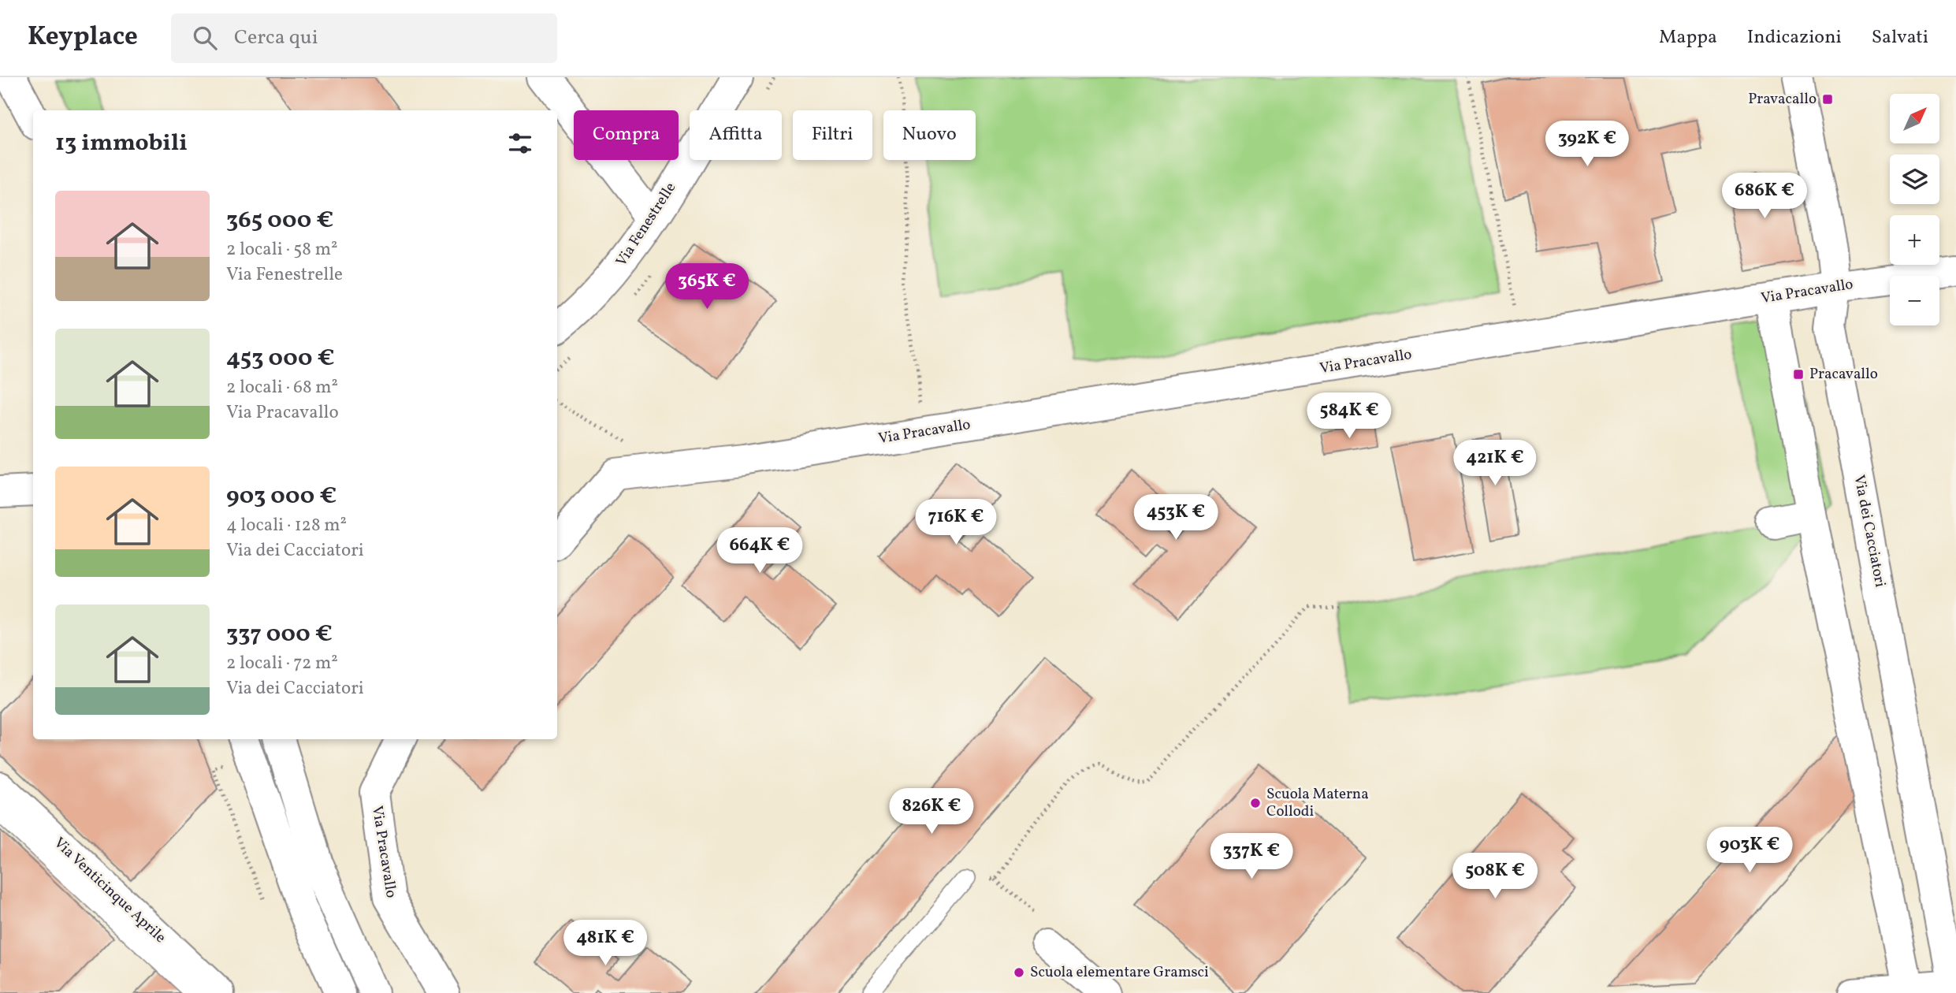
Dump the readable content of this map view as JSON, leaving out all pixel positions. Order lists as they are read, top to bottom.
{
  "streets": {
    "street": [
      "Via Fenestrelle",
      "Via Pracavallo",
      "Via dei Cacciatori",
      "Via Venticinque Aprile"
    ]
  },
  "crossings": [
    ["Via Pracavallo", "Via dei Cacciatori"]
  ],
  "places": {
    "transit": ["Pravacallo", "Pracavallo"],
    "other": ["Scuola Materna Collodi", "Scuola elementare Gramsci"]
  },
  "north": "top right",
  "page": {
    "header": "Keyplace",
    "search": "Cerca qui",
    "nav": ["Mappa", "Indicazioni", "Salvati"],
    "map_buttons": ["+", "−"],
    "chip": [
      "Compra",
      "Affitta",
      "Filtri",
      "Nuovo"
    ],
    "heading": "13 immobili",
    "price": [
      "392K €",
      "686K €",
      "365K €",
      "584K €",
      "421K €",
      "453K €",
      "716K €",
      "664K €",
      "826K €",
      "903K €",
      "337K €",
      "508K €",
      "481K €"
    ],
    "list": [
      {
        "name": "365 000 €",
        "note": "2 locali · 58 m² · Via Fenestrelle"
      },
      {
        "name": "453 000 €",
        "note": "2 locali · 68 m² · Via Pracavallo"
      },
      {
        "name": "903 000 €",
        "note": "4 locali · 128 m² · Via dei Cacciatori"
      },
      {
        "name": "337 000 €",
        "note": "2 locali · 72 m² · Via dei Cacciatori"
      }
    ]
  }
}
